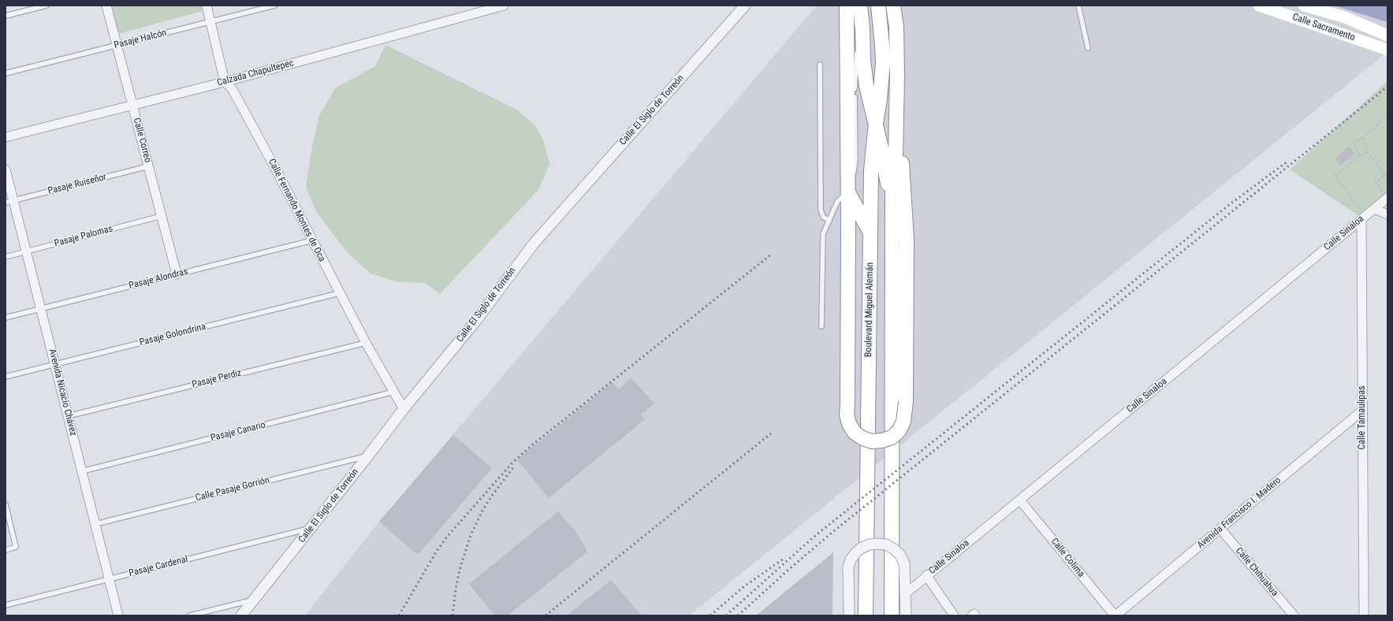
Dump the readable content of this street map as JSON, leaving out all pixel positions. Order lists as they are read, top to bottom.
{
  "streets": {
    "highway": ["Boulevard Miguel Alemán"],
    "main road": ["Calle Sacramento"],
    "street": [
      "Calzada Chapultepec",
      "Calle El Siglo de Torreón",
      "Calle Correo",
      "Calle Fernando Montes de Oca",
      "Calle Sinaloa",
      "Avenida Nicacio Chávez",
      "Calle Tamaulipas",
      "Avenida Francisco I. Madero",
      "Calle Colima",
      "Calle Chihuahua"
    ],
    "lane": [
      "Pasaje Halcón",
      "Pasaje Ruiseñor",
      "Pasaje Palomas",
      "Pasaje Alondras",
      "Pasaje Golondrina",
      "Pasaje Perdiz",
      "Pasaje Canario",
      "Calle Pasaje Gorrión",
      "Pasaje Cardenal"
    ]
  },
  "crossings": [
    ["Pasaje Halcón", "Calle Correo"],
    ["Calzada Chapultepec", "Calle Correo"],
    ["Calzada Chapultepec", "Calle Fernando Montes de Oca"],
    ["Calle El Siglo de Torreón", "Calle Fernando Montes de Oca"],
    ["Calle El Siglo de Torreón", "Calle Pasaje Gorrión"],
    ["Calle El Siglo de Torreón", "Pasaje Cardenal"],
    ["Calle Correo", "Pasaje Ruiseñor"],
    ["Calle Correo", "Pasaje Palomas"],
    ["Calle Correo", "Pasaje Alondras"],
    ["Pasaje Ruiseñor", "Avenida Nicacio Chávez"],
    ["Calle Fernando Montes de Oca", "Pasaje Alondras"],
    ["Calle Fernando Montes de Oca", "Pasaje Golondrina"],
    ["Calle Fernando Montes de Oca", "Pasaje Perdiz"],
    ["Calle Fernando Montes de Oca", "Pasaje Canario"],
    ["Calle Sinaloa", "Calle Tamaulipas"],
    ["Calle Sinaloa", "Calle Colima"],
    ["Pasaje Palomas", "Avenida Nicacio Chávez"],
    ["Pasaje Alondras", "Avenida Nicacio Chávez"],
    ["Pasaje Golondrina", "Avenida Nicacio Chávez"],
    ["Pasaje Perdiz", "Avenida Nicacio Chávez"],
    ["Avenida Nicacio Chávez", "Pasaje Canario"],
    ["Avenida Nicacio Chávez", "Calle Pasaje Gorrión"],
    ["Avenida Nicacio Chávez", "Pasaje Cardenal"],
    ["Calle Tamaulipas", "Avenida Francisco I. Madero"],
    ["Avenida Francisco I. Madero", "Calle Colima"],
    ["Avenida Francisco I. Madero", "Calle Chihuahua"]
  ]
}
